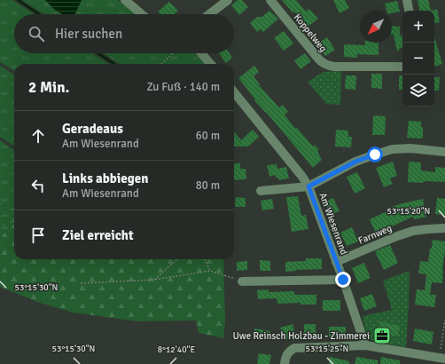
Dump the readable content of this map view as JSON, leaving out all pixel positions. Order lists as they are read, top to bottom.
{
  "streets": {
    "street": ["Koppelweg", "Am Wiesenrand", "Farnweg"]
  },
  "crossings": [
    ["Am Wiesenrand", "Farnweg"]
  ],
  "places": {
    "office": ["Uwe Reinsch Holzbau - Zimmerei"]
  },
  "north": "bottom left",
  "page": {
    "map_buttons": ["+", "−"],
    "search": "Hier suchen",
    "heading": ["2 Min.", "Zu Fuß · 140 m"],
    "list": [
      ["Geradeaus", "Am Wiesenrand", "60 m"],
      ["Links abbiegen", "Am Wiesenrand", "80 m"],
      "Ziel erreicht"
    ]
  },
  "coordinates": [
    "53°15'20\"N",
    "53°15'30\"N",
    "53°15'25\"N",
    "8°12'40\"E"
  ]
}
